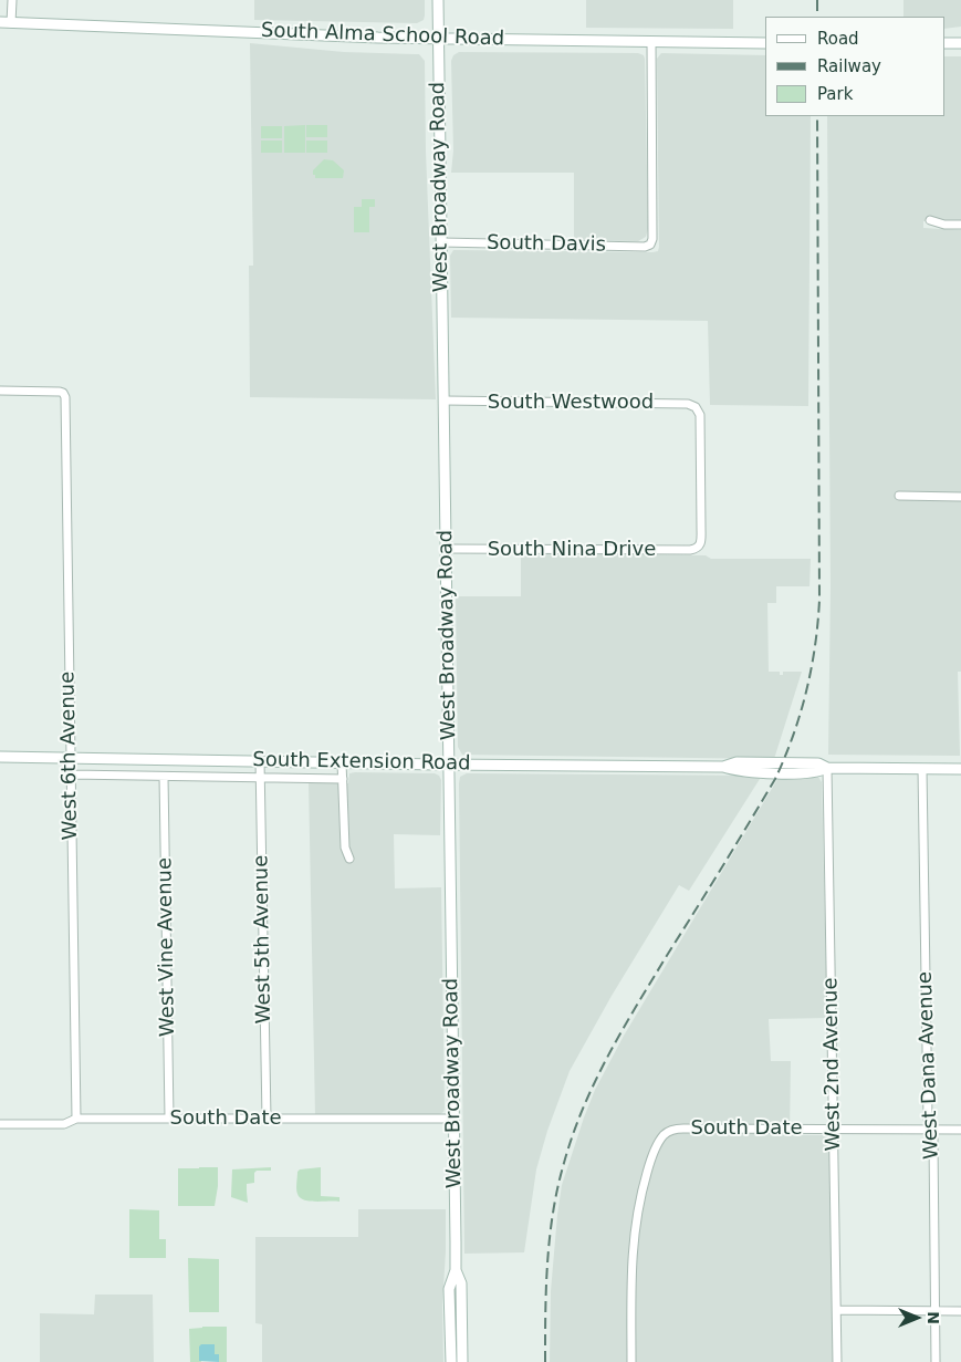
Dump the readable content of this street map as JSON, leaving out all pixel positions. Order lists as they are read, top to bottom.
{
  "streets": {
    "main road": ["South Alma School Road", "West Broadway Road", "South Extension Road"],
    "street": [
      "South Davis",
      "South Westwood",
      "South Nina Drive",
      "West 6th Avenue",
      "West 5th Avenue",
      "West Vine Avenue",
      "West 2nd Avenue",
      "West Dana Avenue",
      "South Date"
    ]
  },
  "crossings": [
    ["South Alma School Road", "West Broadway Road"],
    ["South Alma School Road", "South Davis"],
    ["West Broadway Road", "South Davis"],
    ["West Broadway Road", "South Westwood"],
    ["West Broadway Road", "South Nina Drive"],
    ["West Broadway Road", "South Extension Road"],
    ["West Broadway Road", "South Date"],
    ["South Westwood", "South Nina Drive"],
    ["West 6th Avenue", "South Extension Road"],
    ["West 6th Avenue", "South Date"],
    ["South Extension Road", "West 5th Avenue"],
    ["South Extension Road", "West Vine Avenue"],
    ["South Extension Road", "West 2nd Avenue"],
    ["South Extension Road", "West Dana Avenue"],
    ["West 5th Avenue", "South Date"],
    ["West Vine Avenue", "South Date"],
    ["West 2nd Avenue", "South Date"],
    ["West Dana Avenue", "South Date"]
  ],
  "legend": ["Road", "Railway", "Park"],
  "north": "right"
}
